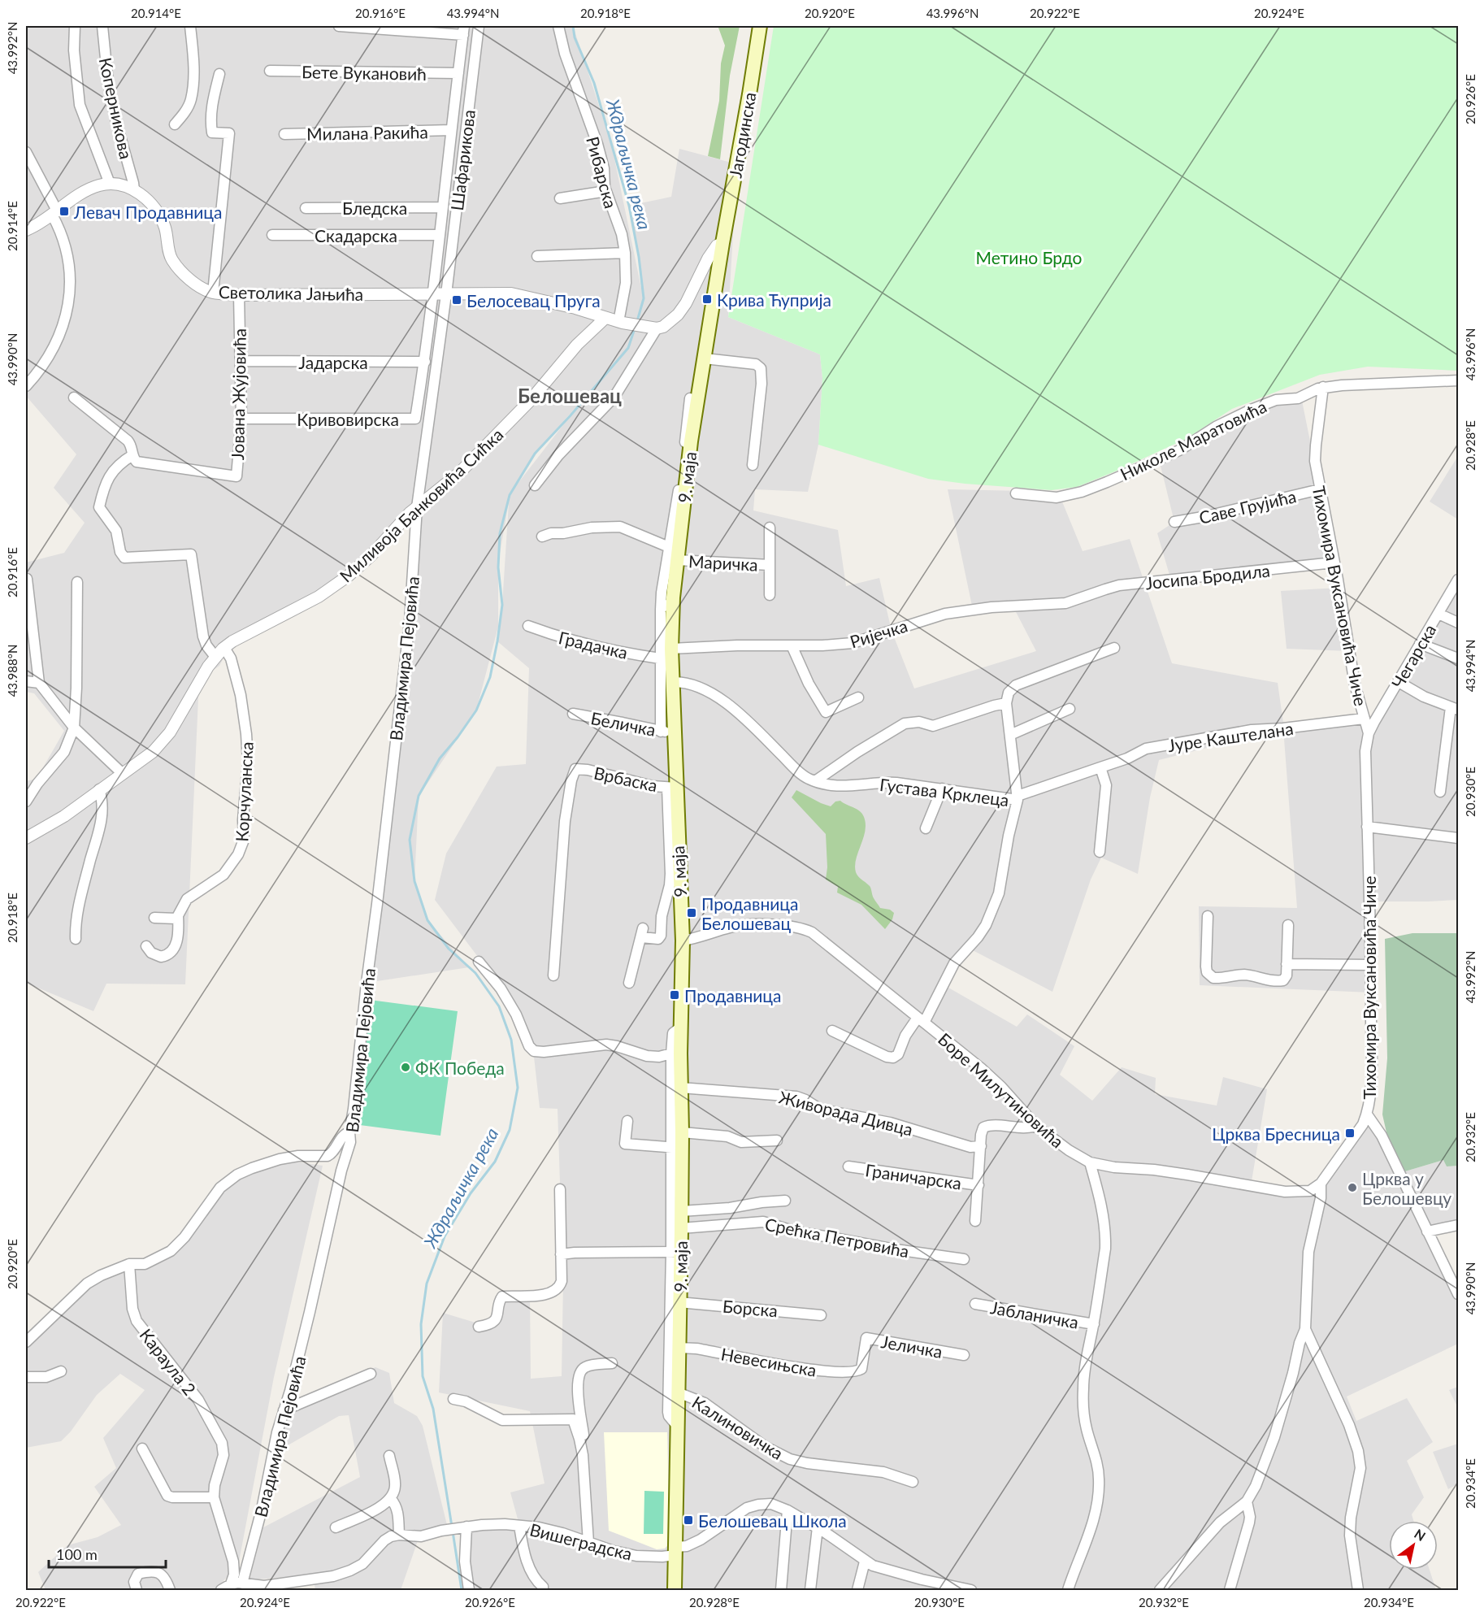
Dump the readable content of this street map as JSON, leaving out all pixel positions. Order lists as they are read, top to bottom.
{
  "streets": {
    "main road": ["Јагодинска", "9. маја"],
    "street": [
      "Бете Вукановић",
      "Коперникова",
      "Милана Ракића",
      "Шафарикова",
      "Рибарска",
      "Бледска",
      "Скадарска",
      "Светолика Јањића",
      "Јадарска",
      "Јована Жујовића",
      "Кривовирска",
      "Николе Маратовића",
      "Миливоја Банковића Сићка",
      "Саве Грујића",
      "Маричка",
      "Јосипа Бродила",
      "Тихомира Вуксановића Чиче",
      "Ријечка",
      "Градачка",
      "Чегарска",
      "Владимира Пејовића",
      "Беличка",
      "Јуре Каштелана",
      "Врбаска",
      "Корчуланска",
      "Густава Крклеца",
      "Боре Милутиновића",
      "Живорада Дивца",
      "Граничарска",
      "Срећка Петровића",
      "Борска",
      "Јабланичка",
      "Јеличка",
      "Караула 2",
      "Невесињска",
      "Калиновичка",
      "Вишеградска"
    ]
  },
  "crossings": [
    ["Бете Вукановић", "Кривовирска"],
    ["Коперникова", "Светолика Јањића"],
    ["Милана Ракића", "Кривовирска"],
    ["Јагодинска", "9. маја"],
    ["Шафарикова", "Светолика Јањића"],
    ["Шафарикова", "Миливоја Банковића Сићка"],
    ["Шафарикова", "Владимира Пејовића"],
    ["Рибарска", "Светолика Јањића"],
    ["Бледска", "Кривовирска"],
    ["Скадарска", "Кривовирска"],
    ["Светолика Јањића", "Јована Жујовића"],
    ["Светолика Јањића", "Кривовирска"],
    ["Светолика Јањића", "Миливоја Банковића Сићка"],
    ["Јадарска", "Јована Жујовића"],
    ["Јадарска", "Кривовирска"],
    ["Јована Жујовића", "Кривовирска"],
    ["Николе Маратовића", "Тихомира Вуксановића Чиче"],
    ["9. маја", "Маричка"],
    ["9. маја", "Ријечка"],
    ["9. маја", "Беличка"],
    ["9. маја", "Врбаска"],
    ["9. маја", "Густава Крклеца"],
    ["9. маја", "Боре Милутиновића"],
    ["9. маја", "Живорада Дивца"],
    ["9. маја", "Срећка Петровића"],
    ["9. маја", "Борска"],
    ["9. маја", "Невесињска"],
    ["9. маја", "Калиновичка"],
    ["9. маја", "Вишеградска"],
    ["Миливоја Банковића Сићка", "Владимира Пејовића"],
    ["Миливоја Банковића Сићка", "Корчуланска"],
    ["Саве Грујића", "Тихомира Вуксановића Чиче"],
    ["Јосипа Бродила", "Тихомира Вуксановића Чиче"],
    ["Јосипа Бродила", "Ријечка"],
    ["Тихомира Вуксановића Чиче", "Чегарска"],
    ["Тихомира Вуксановића Чиче", "Јуре Каштелана"],
    ["Тихомира Вуксановића Чиче", "Боре Милутиновића"],
    ["Јуре Каштелана", "Густава Крклеца"],
    ["Јеличка", "Невесињска"]
  ],
  "districts": ["Белошевац"],
  "water": ["Ждраљичка река"],
  "parks": ["Метино Брдо"],
  "places": {
    "transit": [
      "Левач Продавница",
      "Крива Ћуприја",
      "Белосевац Пруга",
      "Продавница Белошевац",
      "Продавница",
      "Црква Бресница",
      "Белошевац Школа"
    ],
    "other": ["ФК Победа", "Црква у Белошевцу"]
  },
  "scale_bar": "100 m",
  "north": "top right",
  "coordinates": [
    "20.914°E",
    "20.916°E",
    "43.994°N",
    "20.918°E",
    "20.920°E",
    "43.996°N",
    "20.922°E",
    "20.924°E",
    "43.992°N",
    "20.926°E",
    "43.990°N",
    "20.928°E",
    "43.988°N",
    "20.930°E",
    "20.932°E",
    "20.934°E"
  ]
}
